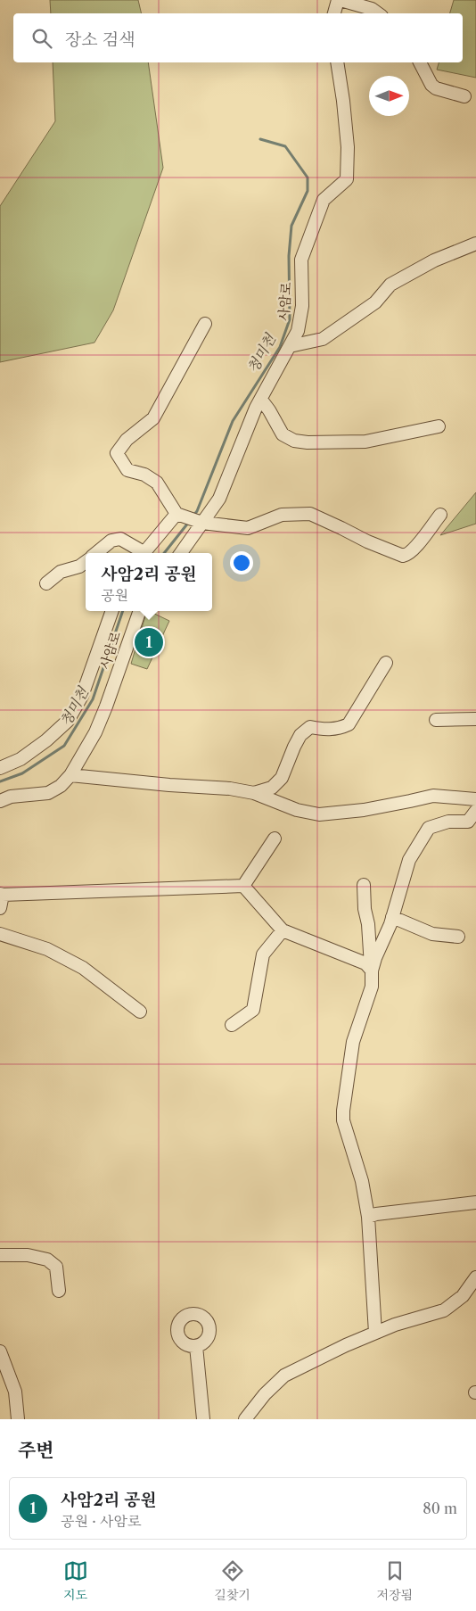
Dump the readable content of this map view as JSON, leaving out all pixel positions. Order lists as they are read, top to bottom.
{
  "streets": {
    "street": ["사암로"]
  },
  "water": ["청미천"],
  "north": "right",
  "page": {
    "search": "장소 검색",
    "popup": ["사암2리 공원", "공원"],
    "pins": "1",
    "heading": "주변",
    "list": [
      {
        "mark": "1",
        "name": "사암2리 공원",
        "note": "공원 · 사암로",
        "value": "80 m"
      }
    ],
    "nav": ["지도", "길찾기", "저장됨"]
  }
}
